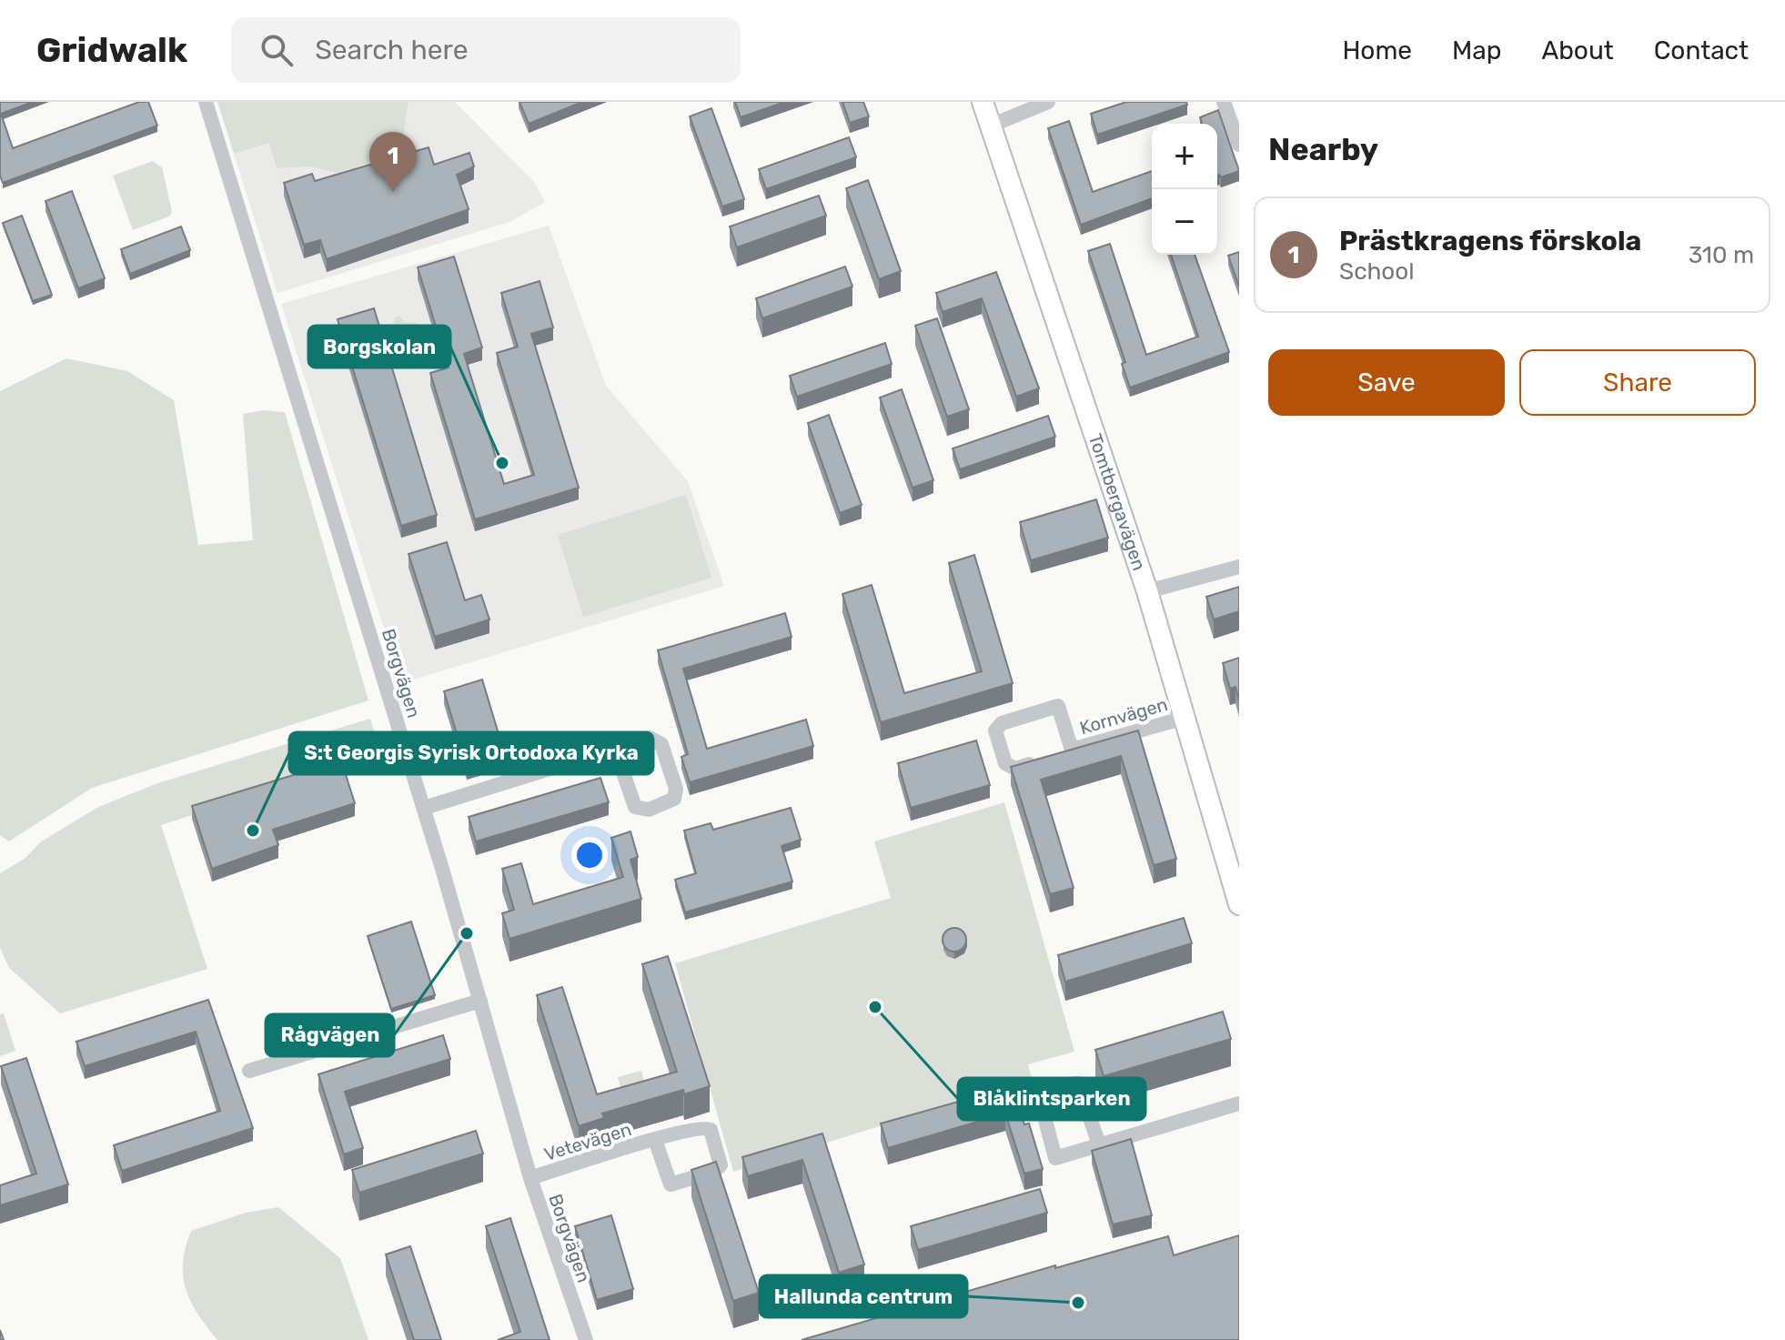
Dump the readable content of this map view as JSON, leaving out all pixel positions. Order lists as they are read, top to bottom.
{
  "streets": {
    "street": [
      "Tomtbergavägen",
      "Borgvägen",
      "Kornvägen",
      "Vetevägen"
    ]
  },
  "crossings": [
    ["Tomtbergavägen", "Kornvägen"],
    ["Borgvägen", "Vetevägen"]
  ],
  "places": [
    "Borgskolan",
    "S:t Georgis Syrisk Ortodoxa Kyrka",
    "Rågvägen",
    "Blåklintsparken",
    "Hallunda centrum"
  ],
  "page": {
    "header": "Gridwalk",
    "search": "Search here",
    "nav": [
      "Home",
      "Map",
      "About",
      "Contact"
    ],
    "heading": "Nearby",
    "map_buttons": ["+", "−"],
    "pins": "1",
    "list": [
      {
        "mark": "1",
        "name": "Prästkragens förskola",
        "note": "School",
        "value": "310 m"
      }
    ],
    "buttons": ["Save", "Share"]
  }
}
